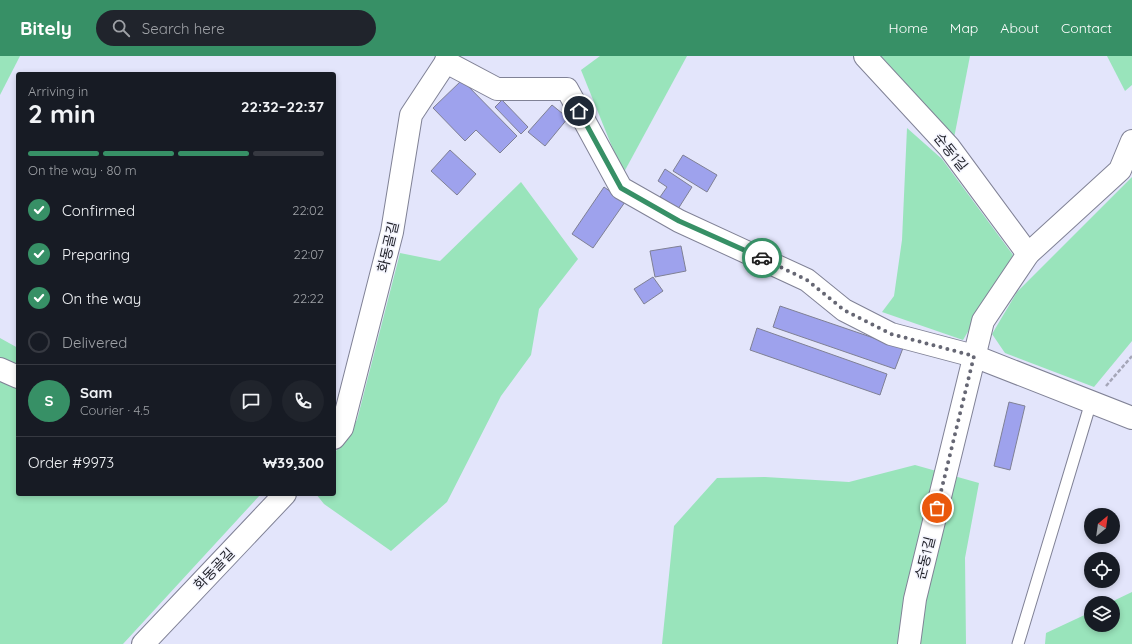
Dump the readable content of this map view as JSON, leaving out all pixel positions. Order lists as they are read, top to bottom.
{
  "streets": {
    "street": ["순동1길", "화동골길"]
  },
  "north": "top right",
  "page": {
    "header": "Bitely",
    "search": "Search here",
    "nav": [
      "Home",
      "Map",
      "About",
      "Contact"
    ],
    "heading": ["2 min", "Arriving in", "22:32–22:37"],
    "panel": [
      "Sam",
      "Courier · 4.5",
      "Order #9973",
      "₩39,300"
    ],
    "bar": "On the way · 80 m",
    "list": [
      ["Confirmed", "22:02"],
      ["Preparing", "22:07"],
      ["On the way", "22:22"],
      "Delivered"
    ],
    "round": "S"
  }
}
